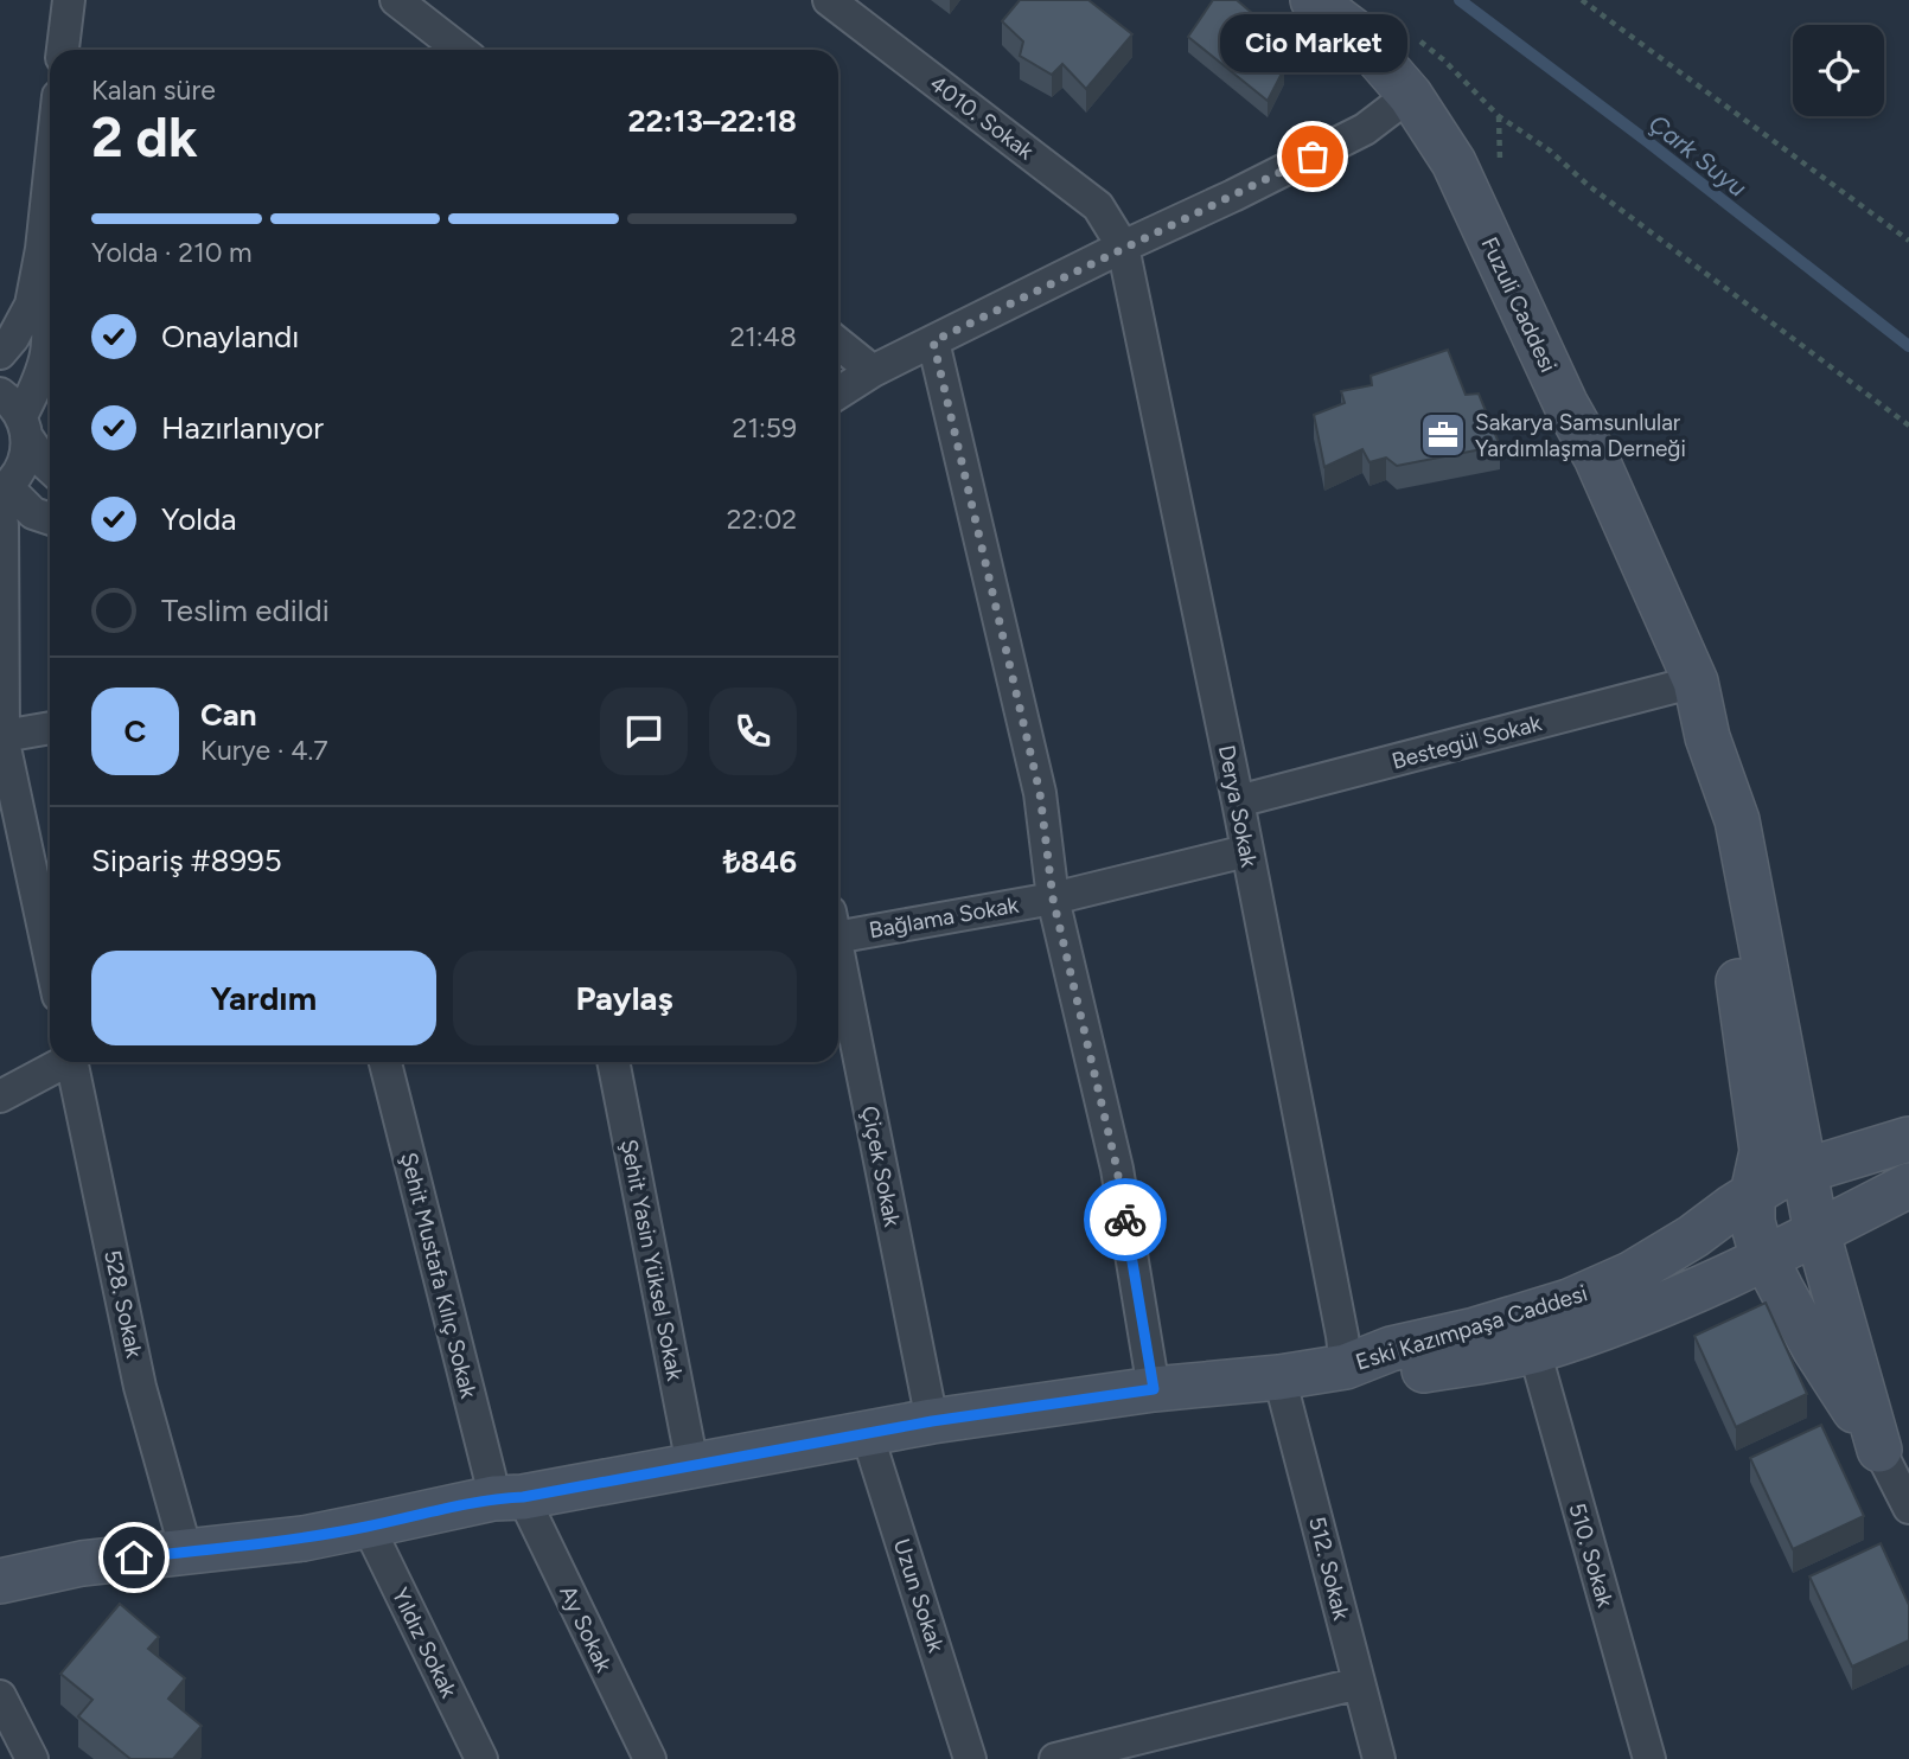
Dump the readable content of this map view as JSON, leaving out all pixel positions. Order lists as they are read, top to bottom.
{
  "streets": {
    "street": [
      "4010. Sokak",
      "Fuzuli Caddesi",
      "Bestegül Sokak",
      "Derya Sokak",
      "Bağlama Sokak",
      "Çiçek Sokak",
      "Şehit Yasin Yüksel Sokak",
      "Şehit Mustafa Kılıç Sokak",
      "528. Sokak",
      "Eski Kazımpaşa Caddesi",
      "510. Sokak",
      "512. Sokak",
      "Uzun Sokak",
      "Ay Sokak",
      "Yıldız Sokak"
    ]
  },
  "crossings": [
    ["4010. Sokak", "Derya Sokak"],
    ["Fuzuli Caddesi", "Bestegül Sokak"],
    ["Bestegül Sokak", "Derya Sokak"],
    ["Derya Sokak", "Bağlama Sokak"],
    ["Derya Sokak", "Eski Kazımpaşa Caddesi"],
    ["Çiçek Sokak", "Eski Kazımpaşa Caddesi"],
    ["Şehit Yasin Yüksel Sokak", "Eski Kazımpaşa Caddesi"],
    ["Şehit Mustafa Kılıç Sokak", "Eski Kazımpaşa Caddesi"],
    ["Şehit Mustafa Kılıç Sokak", "Ay Sokak"],
    ["528. Sokak", "Eski Kazımpaşa Caddesi"],
    ["Eski Kazımpaşa Caddesi", "510. Sokak"],
    ["Eski Kazımpaşa Caddesi", "512. Sokak"],
    ["Eski Kazımpaşa Caddesi", "Uzun Sokak"],
    ["Eski Kazımpaşa Caddesi", "Ay Sokak"],
    ["Eski Kazımpaşa Caddesi", "Yıldız Sokak"]
  ],
  "water": ["Çark Suyu"],
  "places": {
    "other": ["Cio Market"],
    "office": ["Sakarya Samsunlular Yardımlaşma Derneği"]
  },
  "page": {
    "bubble": "Cio Market",
    "heading": ["2 dk", "Kalan süre", "22:13–22:18"],
    "panel": [
      "Can",
      "Kurye · 4.7",
      "Sipariş #8995",
      "₺846"
    ],
    "bar": "Yolda · 210 m",
    "list": [
      ["Onaylandı", "21:48"],
      ["Hazırlanıyor", "21:59"],
      ["Yolda", "22:02"],
      "Teslim edildi"
    ],
    "round": "C",
    "buttons": ["Yardım", "Paylaş"]
  }
}
